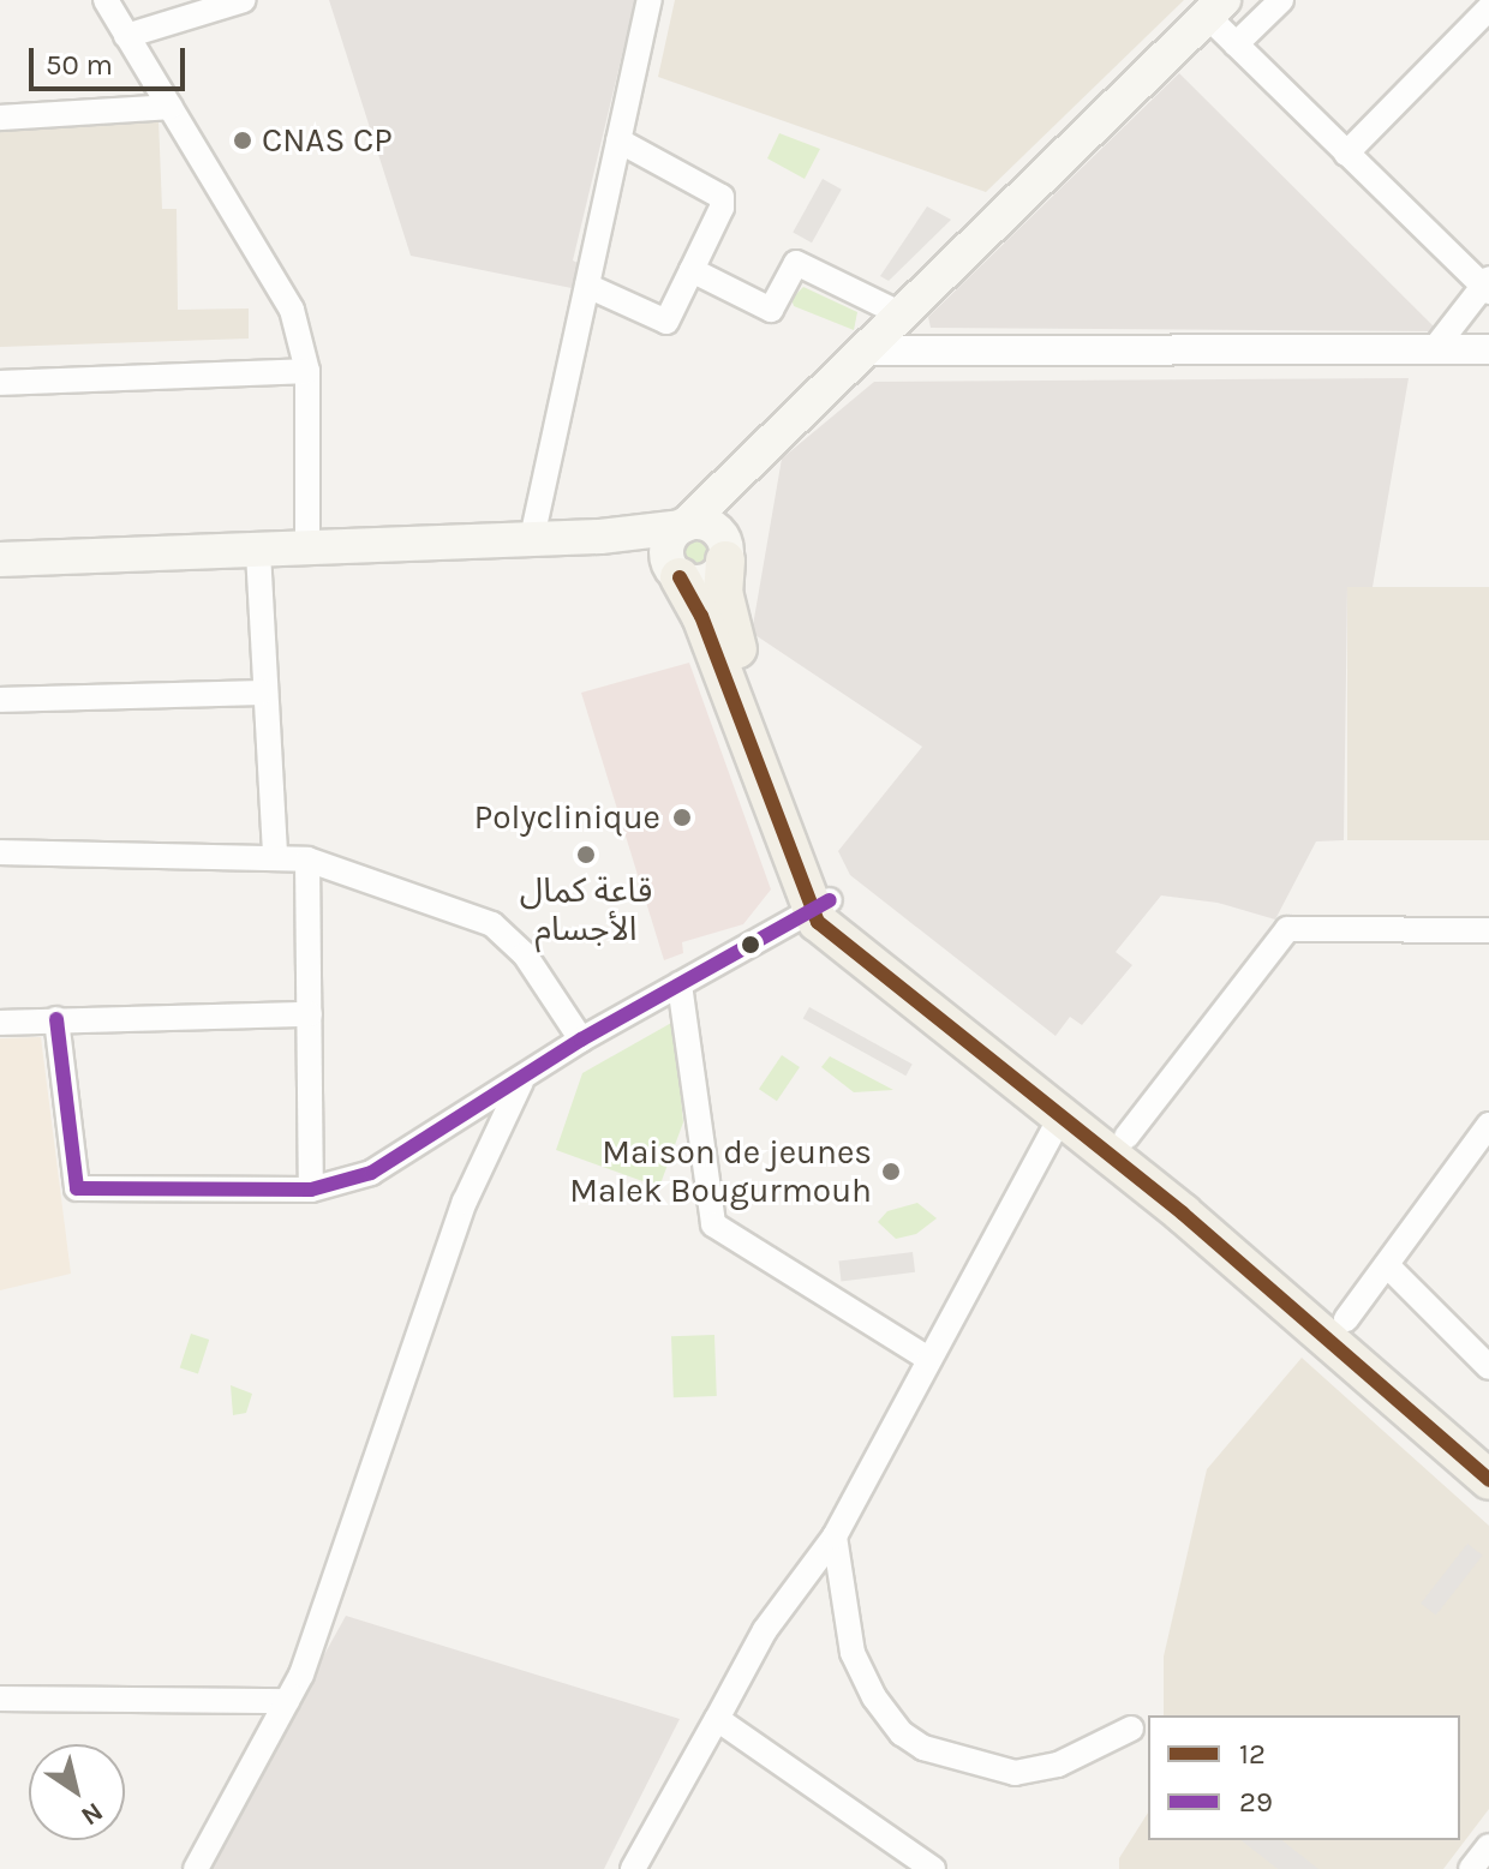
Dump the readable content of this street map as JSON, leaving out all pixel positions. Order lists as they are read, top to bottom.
{
  "places": [
    "CNAS CP",
    "Polyclinique",
    "قاعة كمال الأجسام",
    "Maison de jeunes Malek Bougurmouh"
  ],
  "lines": ["transit line 12", "transit line 29"],
  "legend": ["12", "29"],
  "scale_bar": "50 m",
  "north": "bottom right"
}
